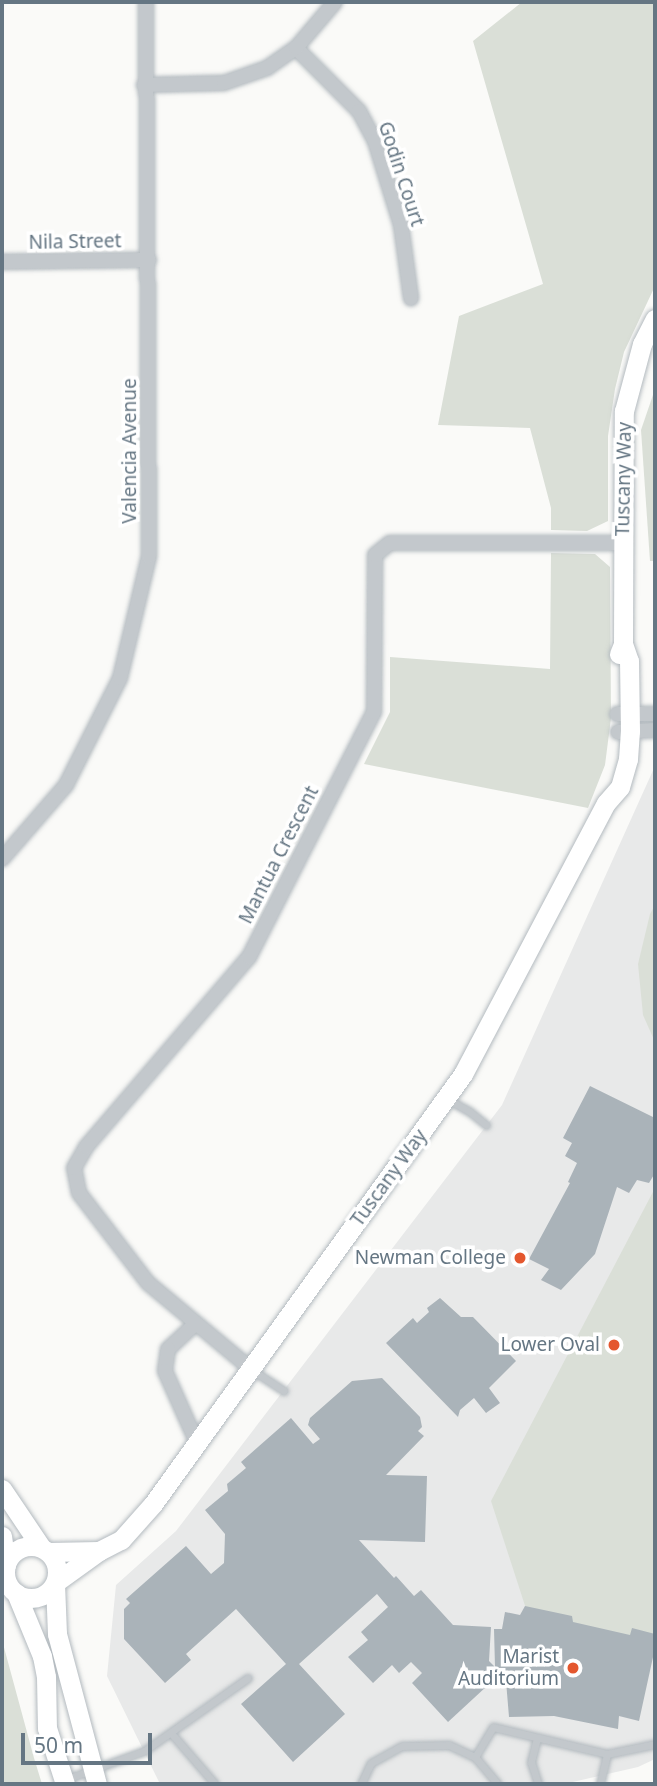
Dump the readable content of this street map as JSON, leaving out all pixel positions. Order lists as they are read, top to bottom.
{
  "streets": {
    "street": [
      "Godin Court",
      "Nila Street",
      "Valencia Avenue",
      "Tuscany Way",
      "Mantua Crescent"
    ]
  },
  "crossings": [
    ["Nila Street", "Valencia Avenue"],
    ["Tuscany Way", "Mantua Crescent"]
  ],
  "places": ["Newman College", "Lower Oval", "Marist Auditorium"],
  "scale_bar": "50 m"
}
